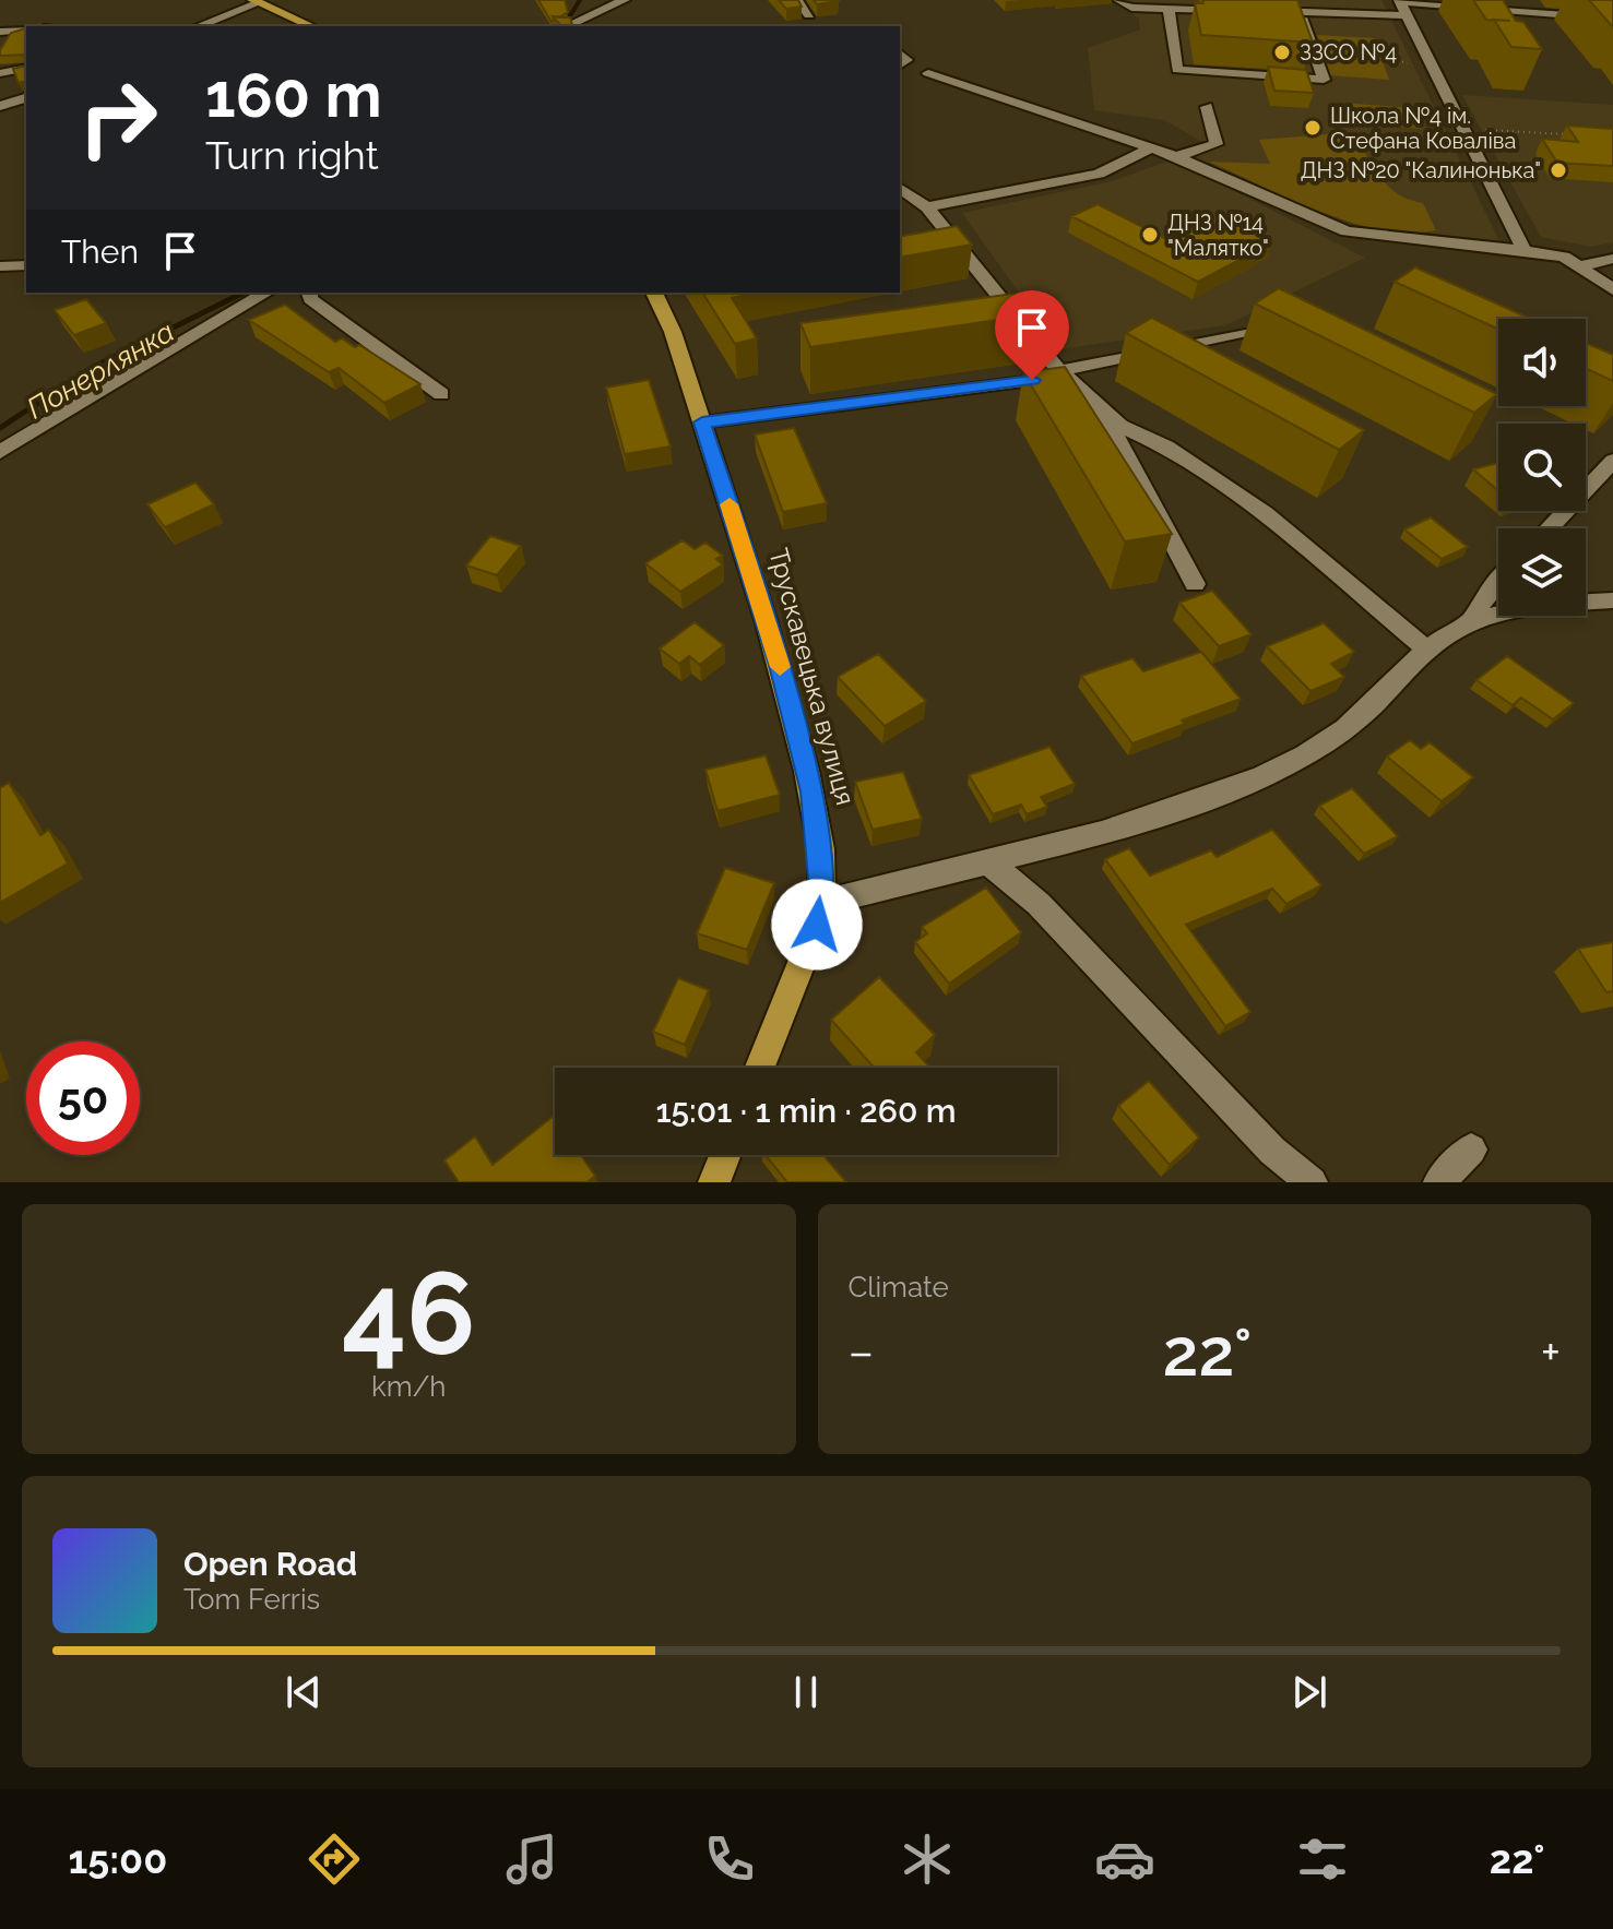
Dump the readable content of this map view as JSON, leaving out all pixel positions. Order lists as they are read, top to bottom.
{
  "streets": {
    "main road": ["Трускавецька вулиця"]
  },
  "water": ["Понерлянка"],
  "places": [
    "ЗЗСО №4",
    "Школа №4 ім. Стефана Коваліва",
    "ДНЗ №20 \"Калинонька\"",
    "ДНЗ №14 \"Малятко\""
  ],
  "page": {
    "turn": ["160 m", "Turn right"],
    "then": "Then",
    "limit": "50",
    "trip": "15:01 · 1 min · 260 m",
    "tile": [
      ["46", "km/h"],
      "Climate"
    ],
    "heat": ["−", "22°", "+"],
    "song": ["Open Road", "Tom Ferris"],
    "tabs": ["15:00", "22°"]
  }
}
